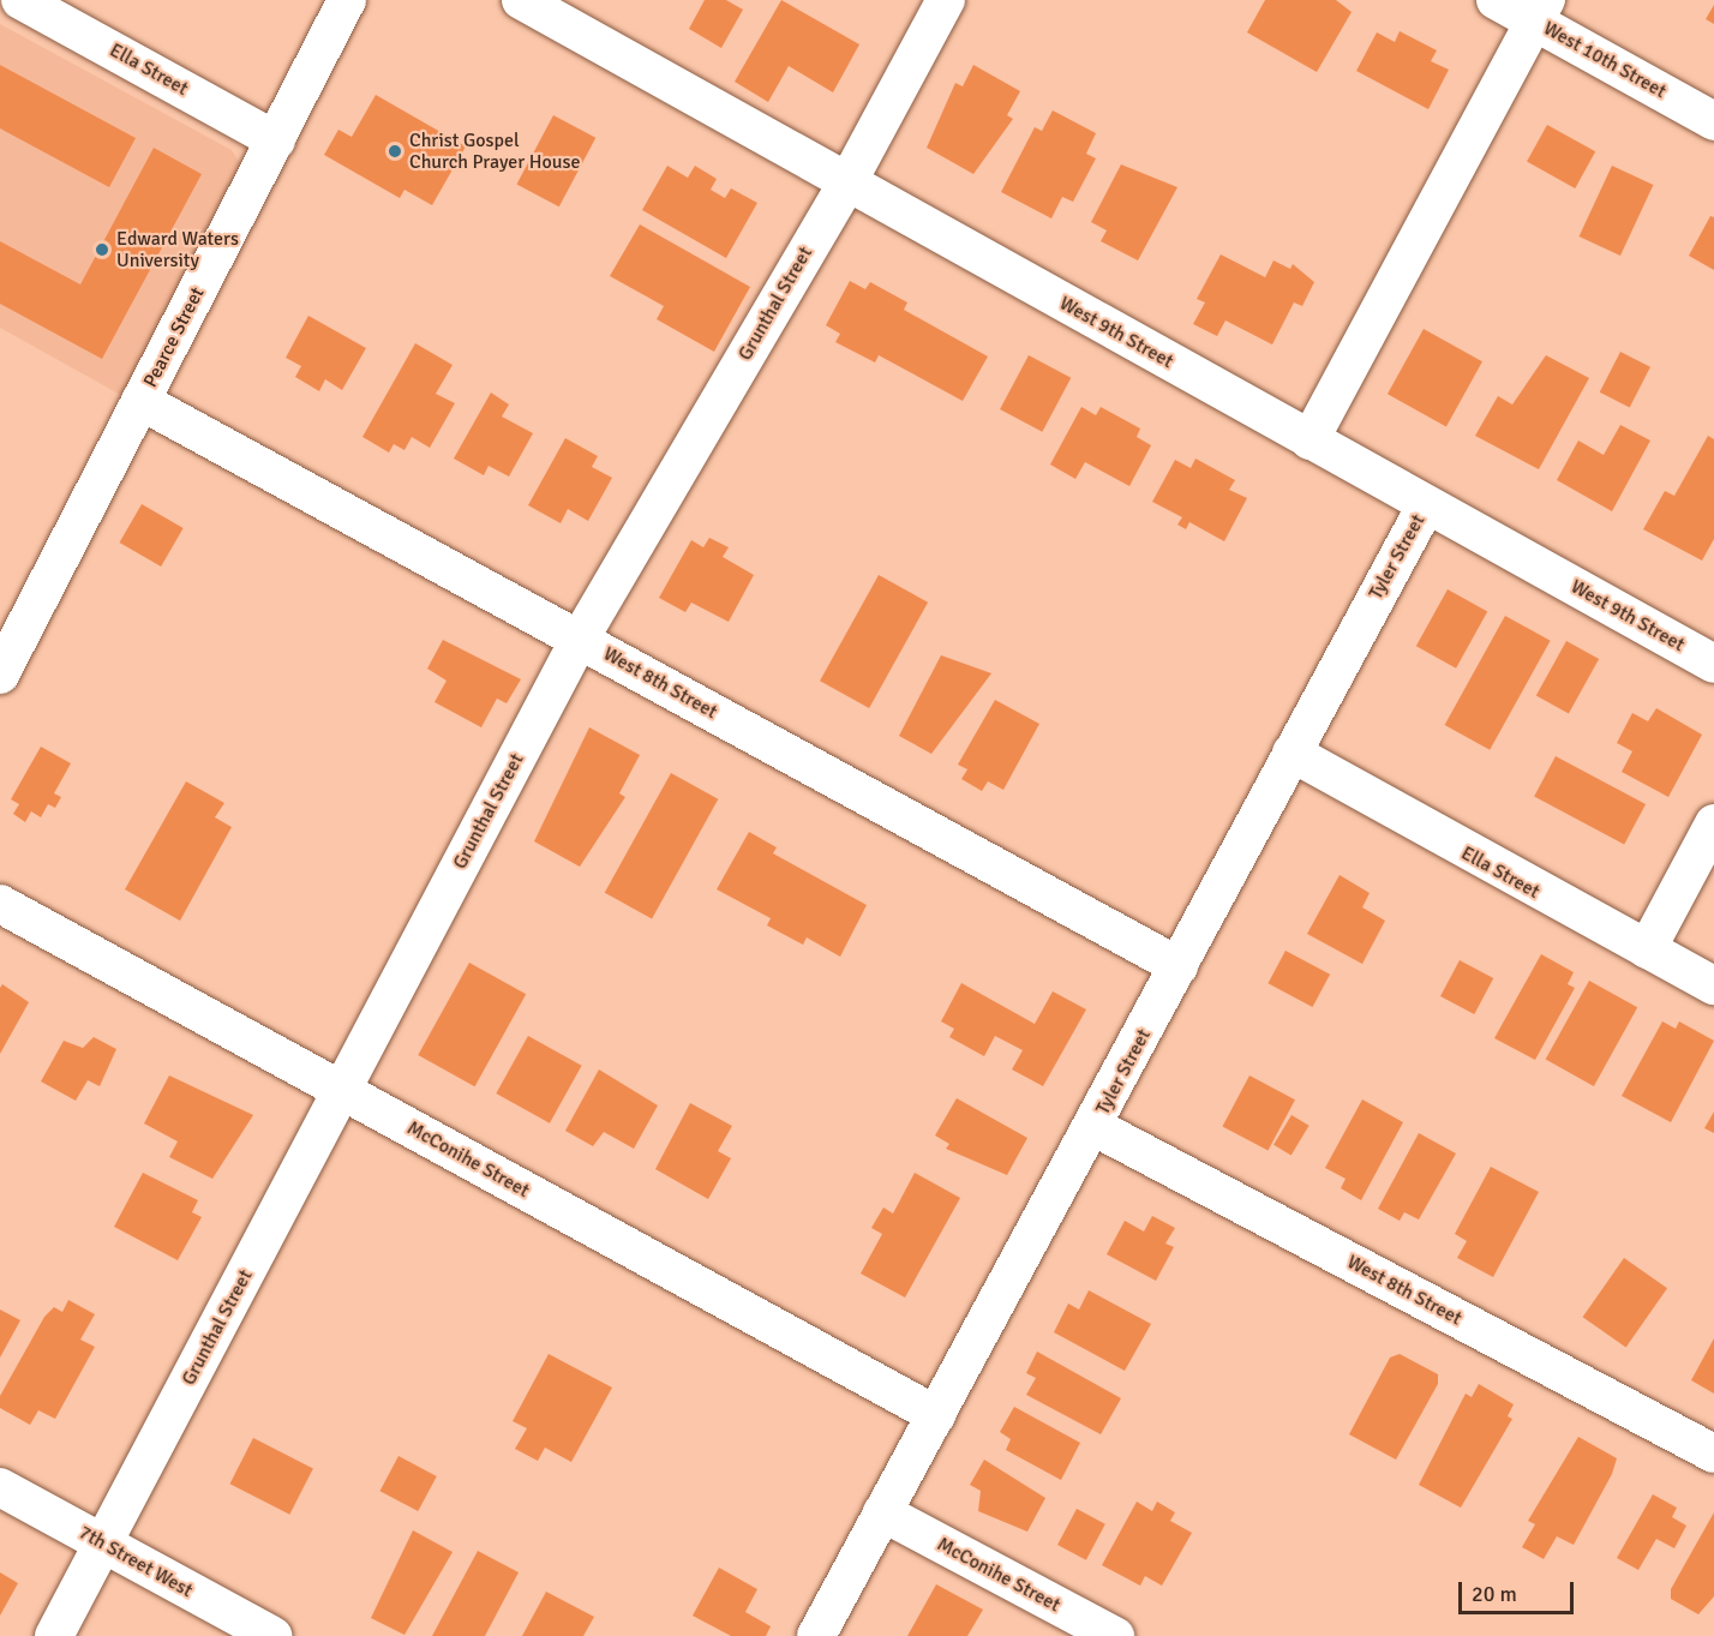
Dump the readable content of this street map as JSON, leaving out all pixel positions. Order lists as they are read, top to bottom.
{
  "streets": {
    "street": [
      "West 10th Street",
      "Ella Street",
      "Grunthal Street",
      "West 9th Street",
      "Pearce Street",
      "Tyler Street",
      "West 8th Street",
      "McConihe Street",
      "7th Street West"
    ]
  },
  "crossings": [
    ["Ella Street", "Pearce Street"],
    ["Ella Street", "Tyler Street"],
    ["Grunthal Street", "West 9th Street"],
    ["Grunthal Street", "West 8th Street"],
    ["Grunthal Street", "McConihe Street"],
    ["Grunthal Street", "7th Street West"],
    ["West 9th Street", "Tyler Street"],
    ["Pearce Street", "West 8th Street"],
    ["Tyler Street", "West 8th Street"],
    ["Tyler Street", "McConihe Street"]
  ],
  "places": ["Christ Gospel Church Prayer House", "Edward Waters University"],
  "scale_bar": "20 m"
}
